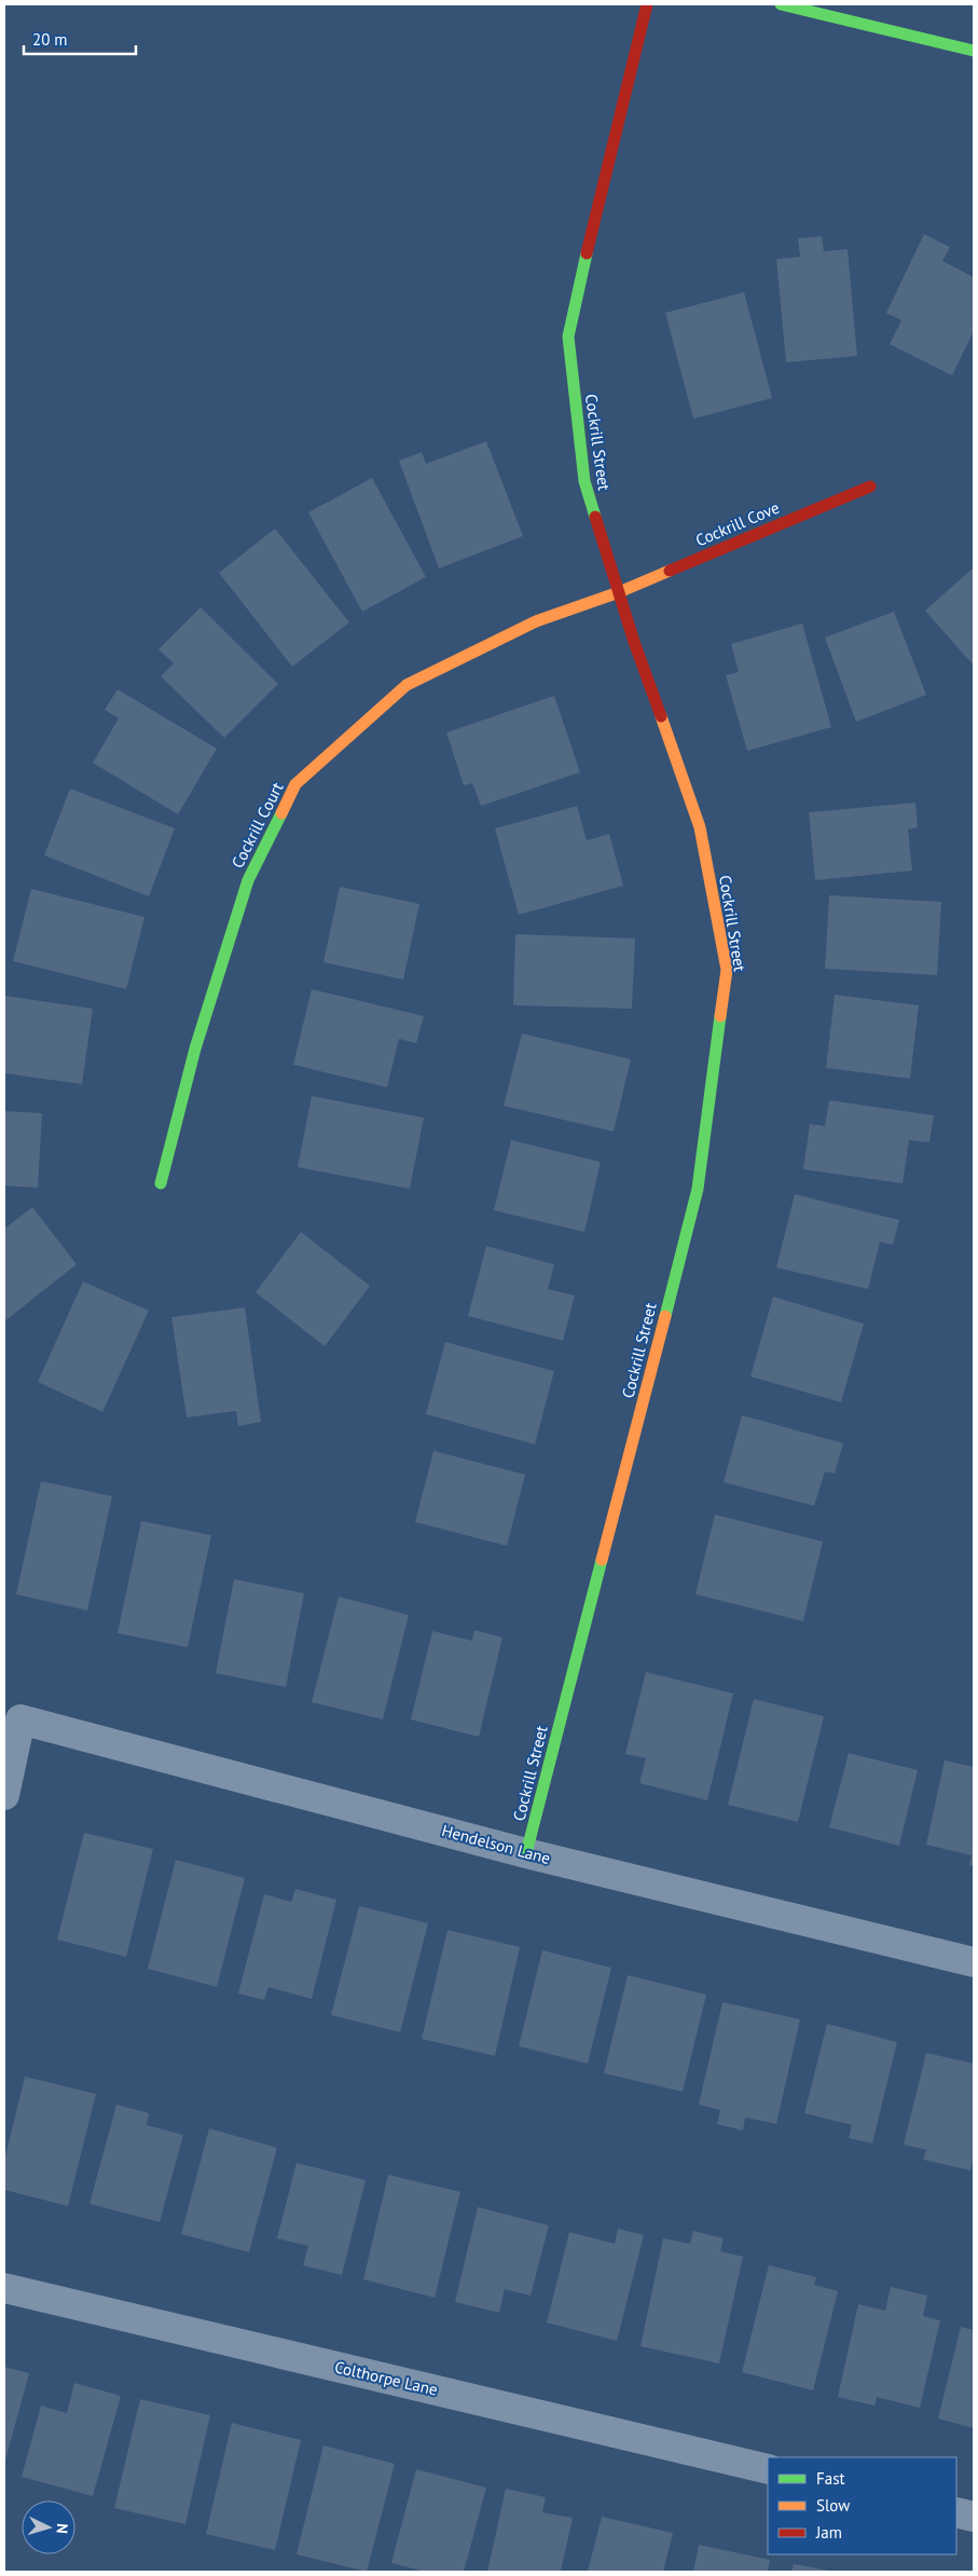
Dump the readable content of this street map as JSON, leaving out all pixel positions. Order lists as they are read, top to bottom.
{
  "streets": {
    "street": [
      "Cockrill Street",
      "Cockrill Cove",
      "Cockrill Court",
      "Hendelson Lane",
      "Colthorpe Lane"
    ]
  },
  "crossings": [
    ["Cockrill Street", "Cockrill Cove"],
    ["Cockrill Street", "Cockrill Court"],
    ["Cockrill Street", "Hendelson Lane"],
    ["Cockrill Cove", "Cockrill Court"]
  ],
  "legend": ["Fast", "Slow", "Jam"],
  "scale_bar": "20 m",
  "north": "right"
}
